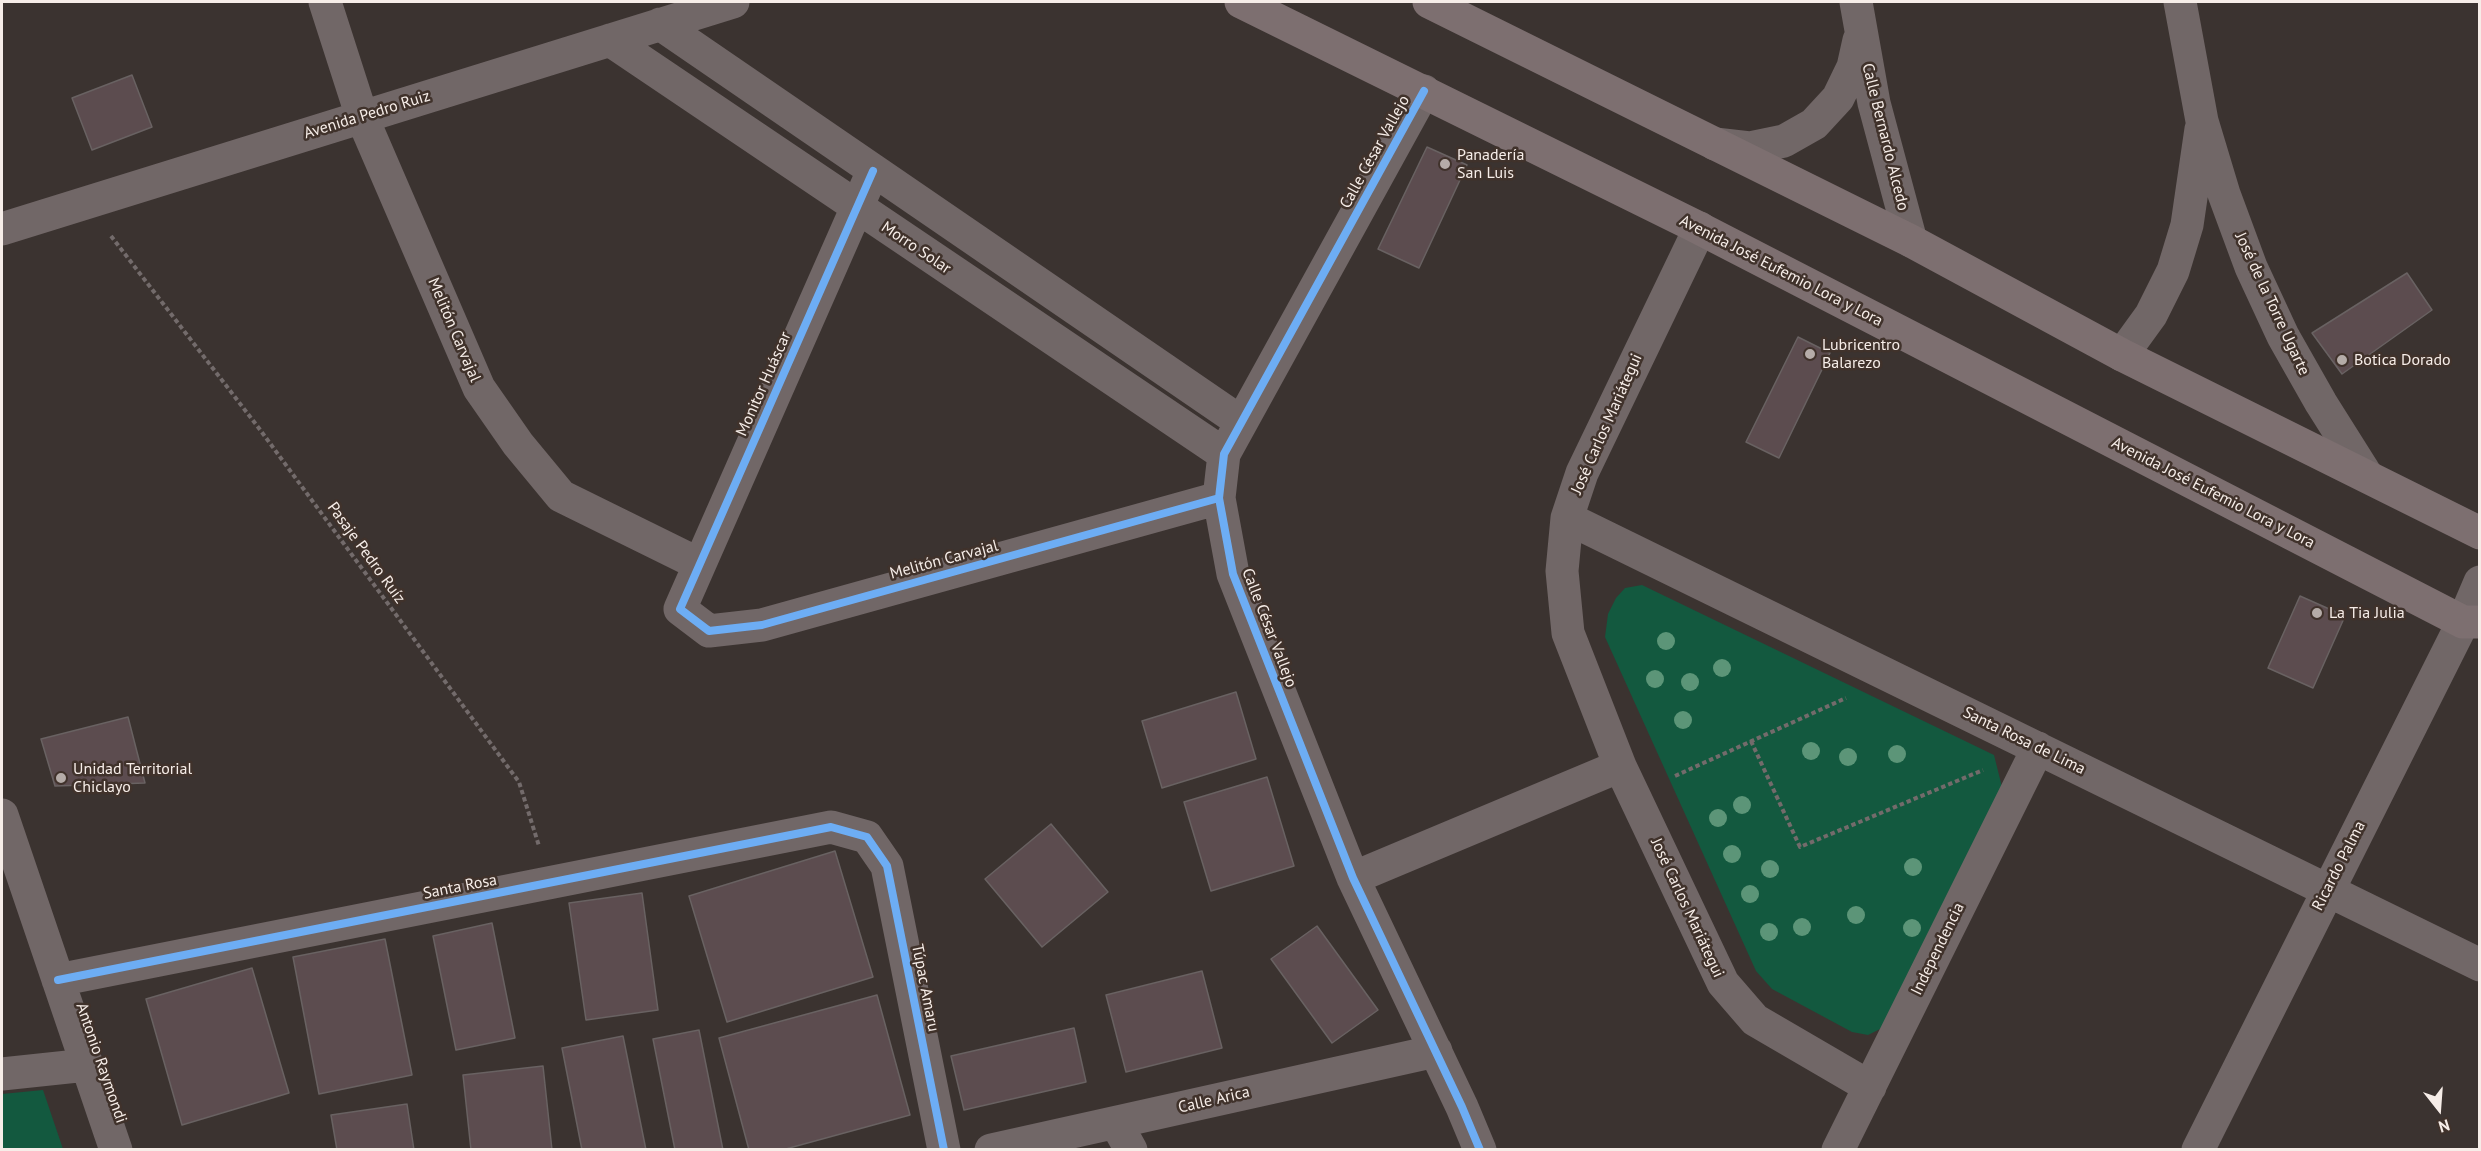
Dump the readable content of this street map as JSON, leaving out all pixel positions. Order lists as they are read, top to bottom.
{
  "streets": {
    "main road": ["Avenida José Eufemio Lora y Lora"],
    "street": [
      "Avenida Pedro Ruiz",
      "Calle Bernardo Alcedo",
      "Calle César Vallejo",
      "Morro Solar",
      "José de la Torre Ugarte",
      "Melitón Carvajal",
      "Monitor Huáscar",
      "José Carlos Mariátegui",
      "Santa Rosa de Lima",
      "Ricardo Palma",
      "Santa Rosa",
      "Independencia",
      "Túpac Amaru",
      "Antonio Raymondi",
      "Calle Arica"
    ],
    "path": ["Pasaje Pedro Ruíz"]
  },
  "crossings": [
    ["Avenida Pedro Ruiz", "Morro Solar"],
    ["Avenida Pedro Ruiz", "Melitón Carvajal"],
    ["Calle César Vallejo", "Morro Solar"],
    ["Calle César Vallejo", "Avenida José Eufemio Lora y Lora"],
    ["Calle César Vallejo", "Melitón Carvajal"],
    ["Calle César Vallejo", "Calle Arica"],
    ["Morro Solar", "Monitor Huáscar"],
    ["Avenida José Eufemio Lora y Lora", "José Carlos Mariátegui"],
    ["Avenida José Eufemio Lora y Lora", "Ricardo Palma"],
    ["Melitón Carvajal", "Monitor Huáscar"],
    ["José Carlos Mariátegui", "Santa Rosa de Lima"],
    ["José Carlos Mariátegui", "Independencia"],
    ["Pasaje Pedro Ruíz", "Santa Rosa"],
    ["Santa Rosa de Lima", "Ricardo Palma"],
    ["Santa Rosa de Lima", "Independencia"],
    ["Santa Rosa", "Túpac Amaru"],
    ["Santa Rosa", "Antonio Raymondi"]
  ],
  "places": [
    "Panadería San Luis",
    "Lubricentro Balarezo",
    "Botica Dorado",
    "La Tia Julia",
    "Unidad Territorial Chiclayo"
  ],
  "north": "bottom"
}
